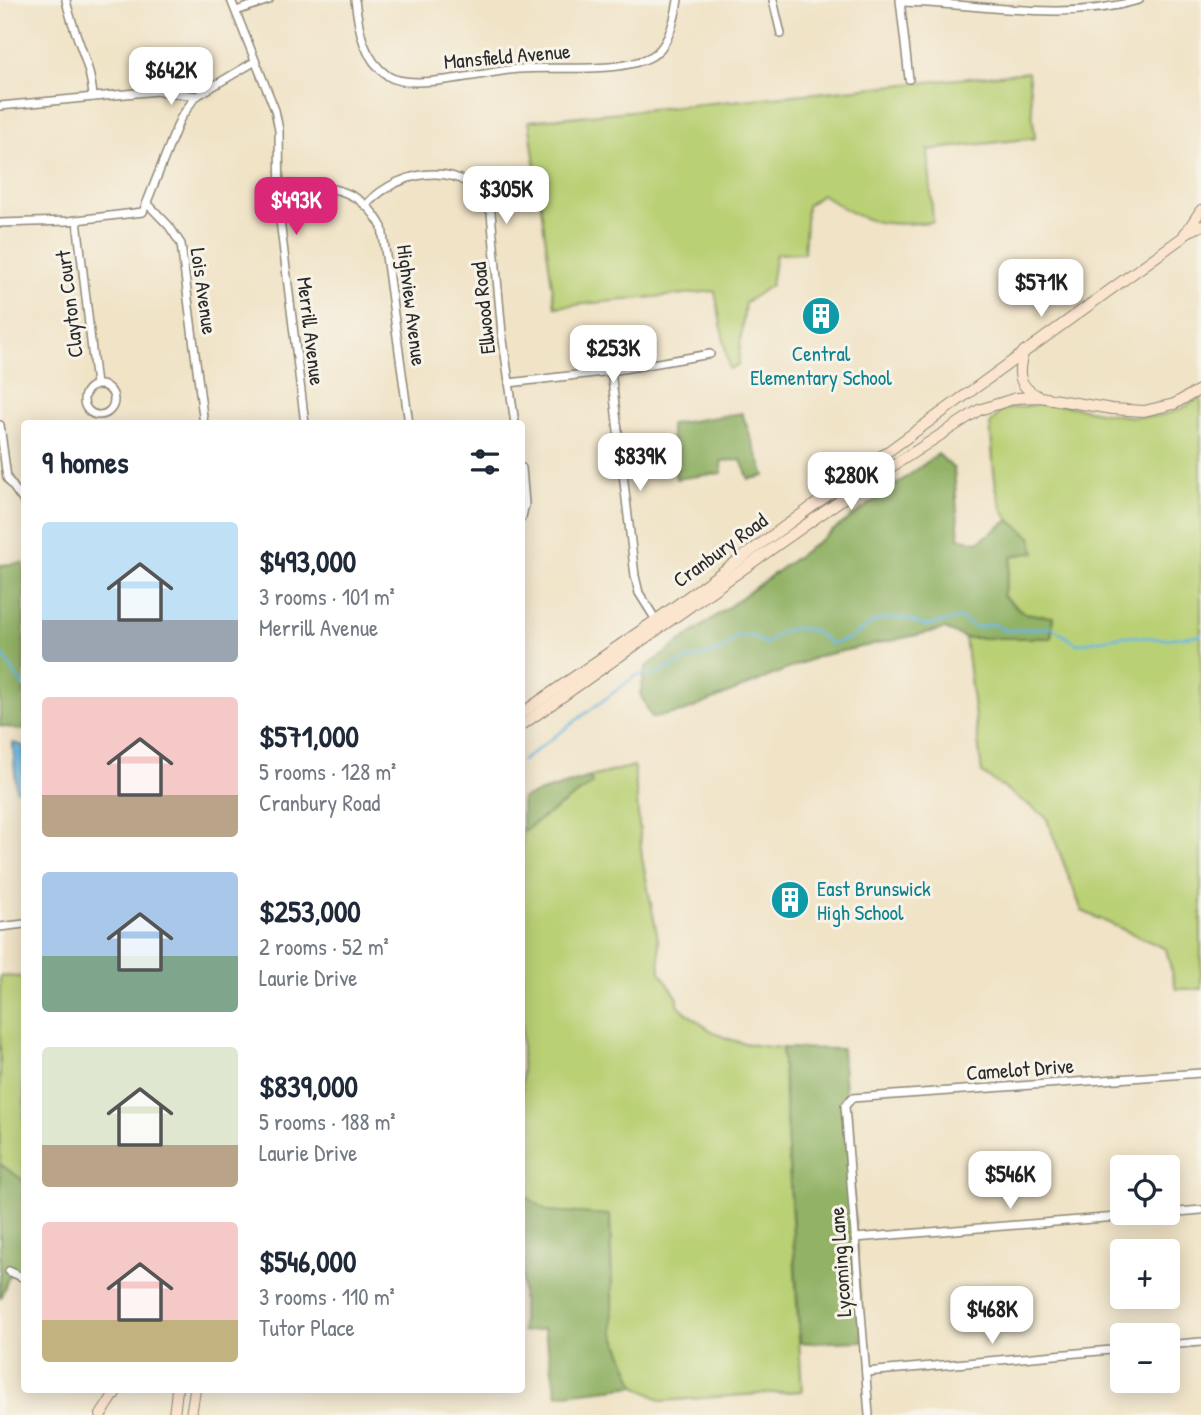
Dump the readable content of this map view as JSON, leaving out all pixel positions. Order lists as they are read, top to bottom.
{
  "streets": {
    "main road": ["Cranbury Road"],
    "street": [
      "Mansfield Avenue",
      "Lois Avenue",
      "Clayton Court",
      "Highview Avenue",
      "Ellwood Road",
      "Merrill Avenue",
      "Camelot Drive",
      "Lycoming Lane"
    ]
  },
  "crossings": [
    ["Highview Avenue", "Ellwood Road"],
    ["Camelot Drive", "Lycoming Lane"]
  ],
  "places": {
    "building": ["Central Elementary School", "East Brunswick High School"]
  },
  "page": {
    "price": [
      "$642K",
      "$305K",
      "$493K",
      "$571K",
      "$253K",
      "$839K",
      "$280K",
      "$546K",
      "$468K"
    ],
    "heading": "9 homes",
    "list": [
      {
        "name": "$493,000",
        "note": "3 rooms · 101 m² · Merrill Avenue"
      },
      {
        "name": "$571,000",
        "note": "5 rooms · 128 m² · Cranbury Road"
      },
      {
        "name": "$253,000",
        "note": "2 rooms · 52 m² · Laurie Drive"
      },
      {
        "name": "$839,000",
        "note": "5 rooms · 188 m² · Laurie Drive"
      },
      {
        "name": "$546,000",
        "note": "3 rooms · 110 m² · Tutor Place"
      }
    ],
    "map_buttons": ["+", "−"]
  }
}
